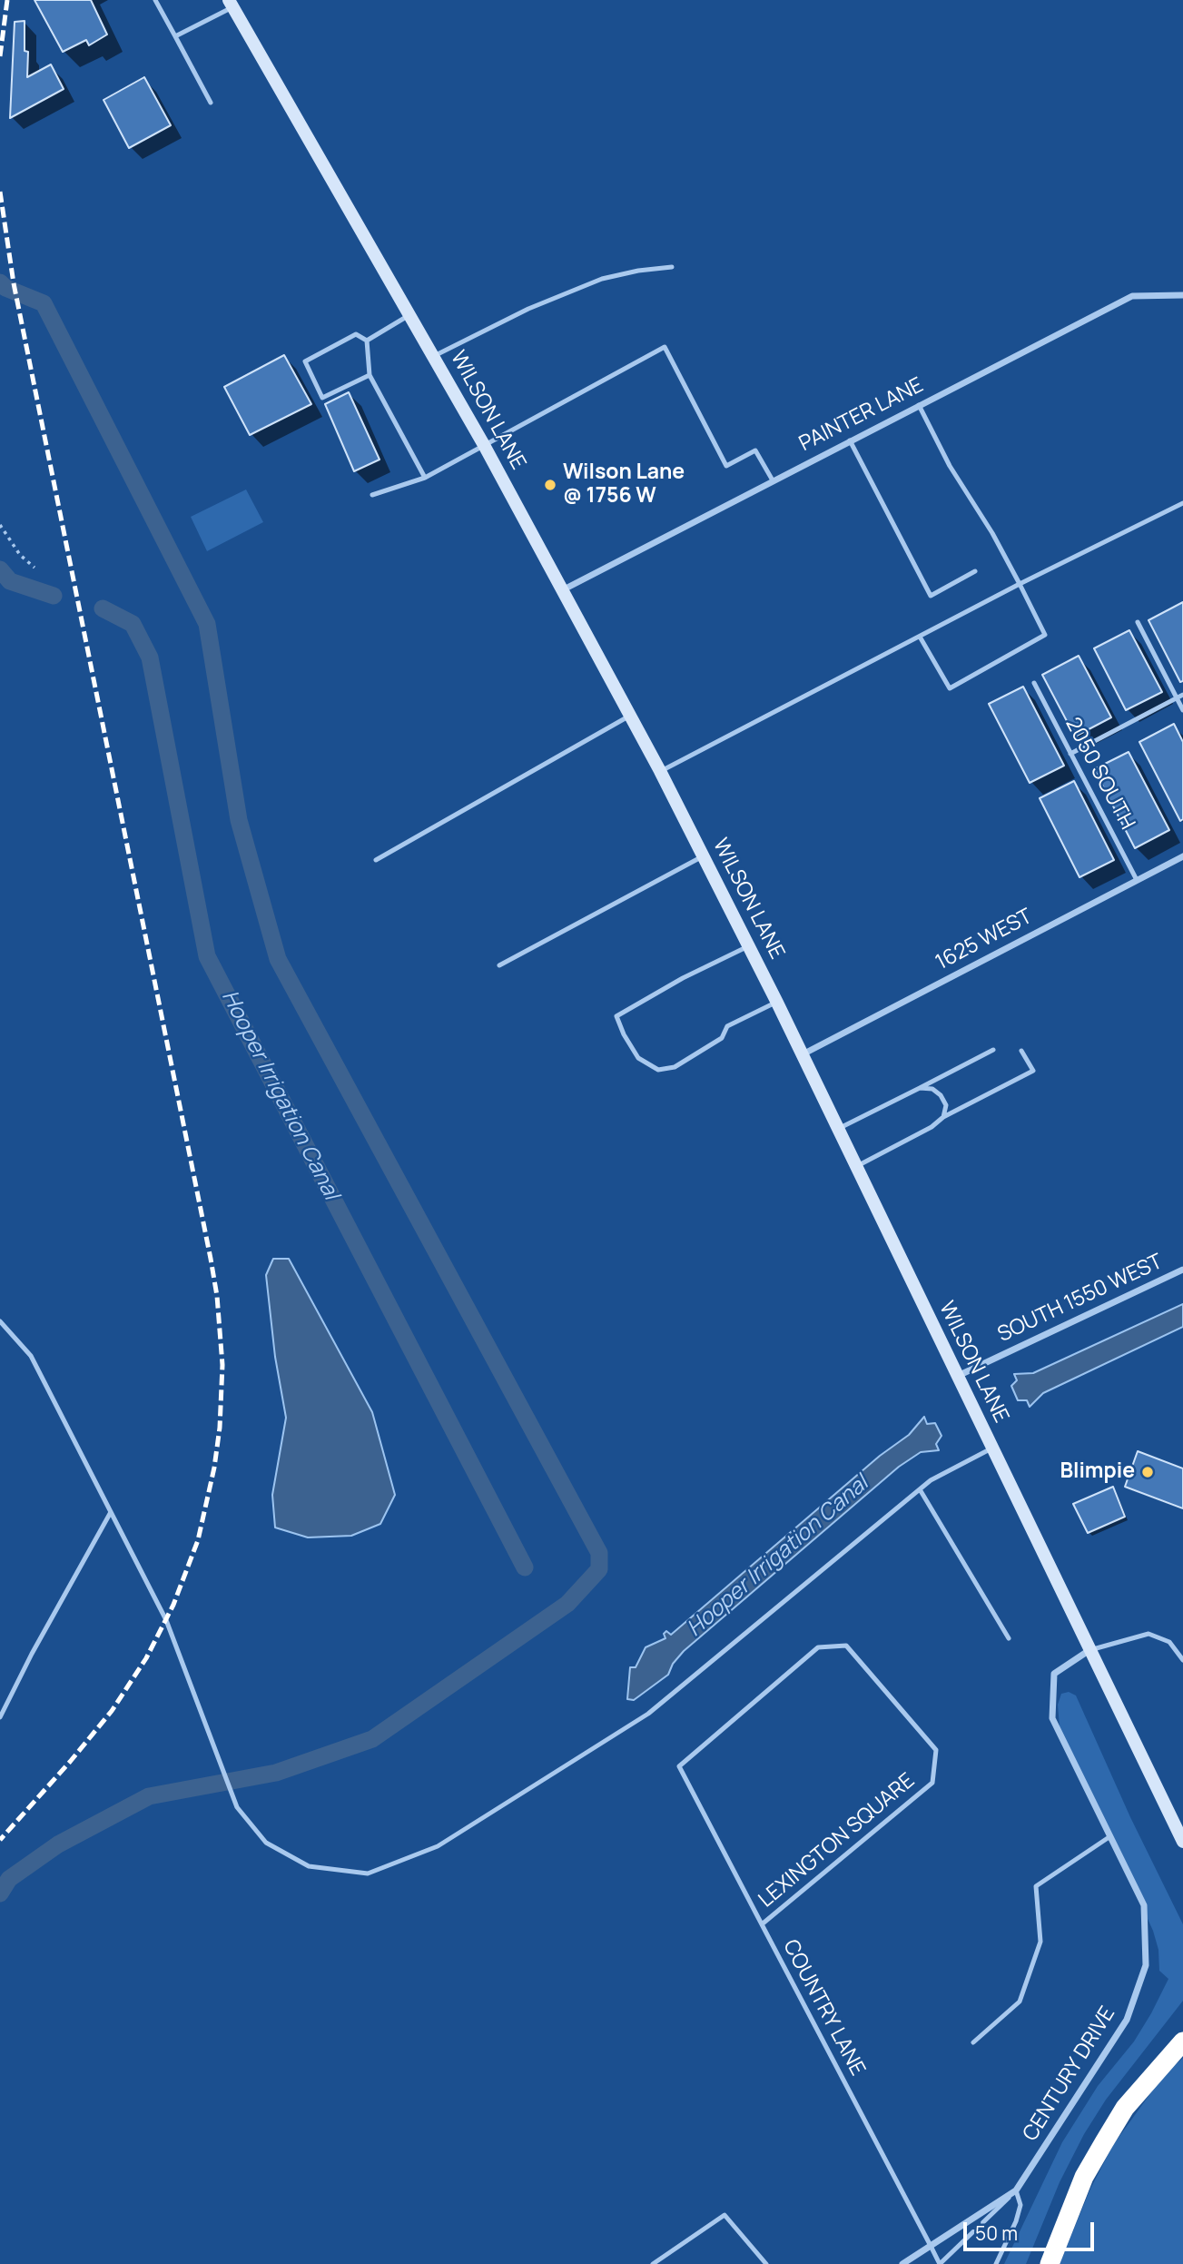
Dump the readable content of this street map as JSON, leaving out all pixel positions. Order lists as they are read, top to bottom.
{
  "streets": {
    "main road": ["WILSON LANE"],
    "street": [
      "PAINTER LANE",
      "1625 WEST",
      "SOUTH 1550 WEST",
      "CENTURY DRIVE"
    ],
    "lane": ["2050 SOUTH", "LEXINGTON SQUARE", "COUNTRY LANE"]
  },
  "crossings": [
    ["WILSON LANE", "PAINTER LANE"],
    ["WILSON LANE", "1625 WEST"],
    ["WILSON LANE", "SOUTH 1550 WEST"],
    ["WILSON LANE", "CENTURY DRIVE"],
    ["2050 SOUTH", "1625 WEST"],
    ["LEXINGTON SQUARE", "COUNTRY LANE"],
    ["COUNTRY LANE", "CENTURY DRIVE"]
  ],
  "water": ["Hooper Irrigation Canal"],
  "places": ["Wilson Lane @ 1756 W", "Blimpie"],
  "scale_bar": "50 m"
}
